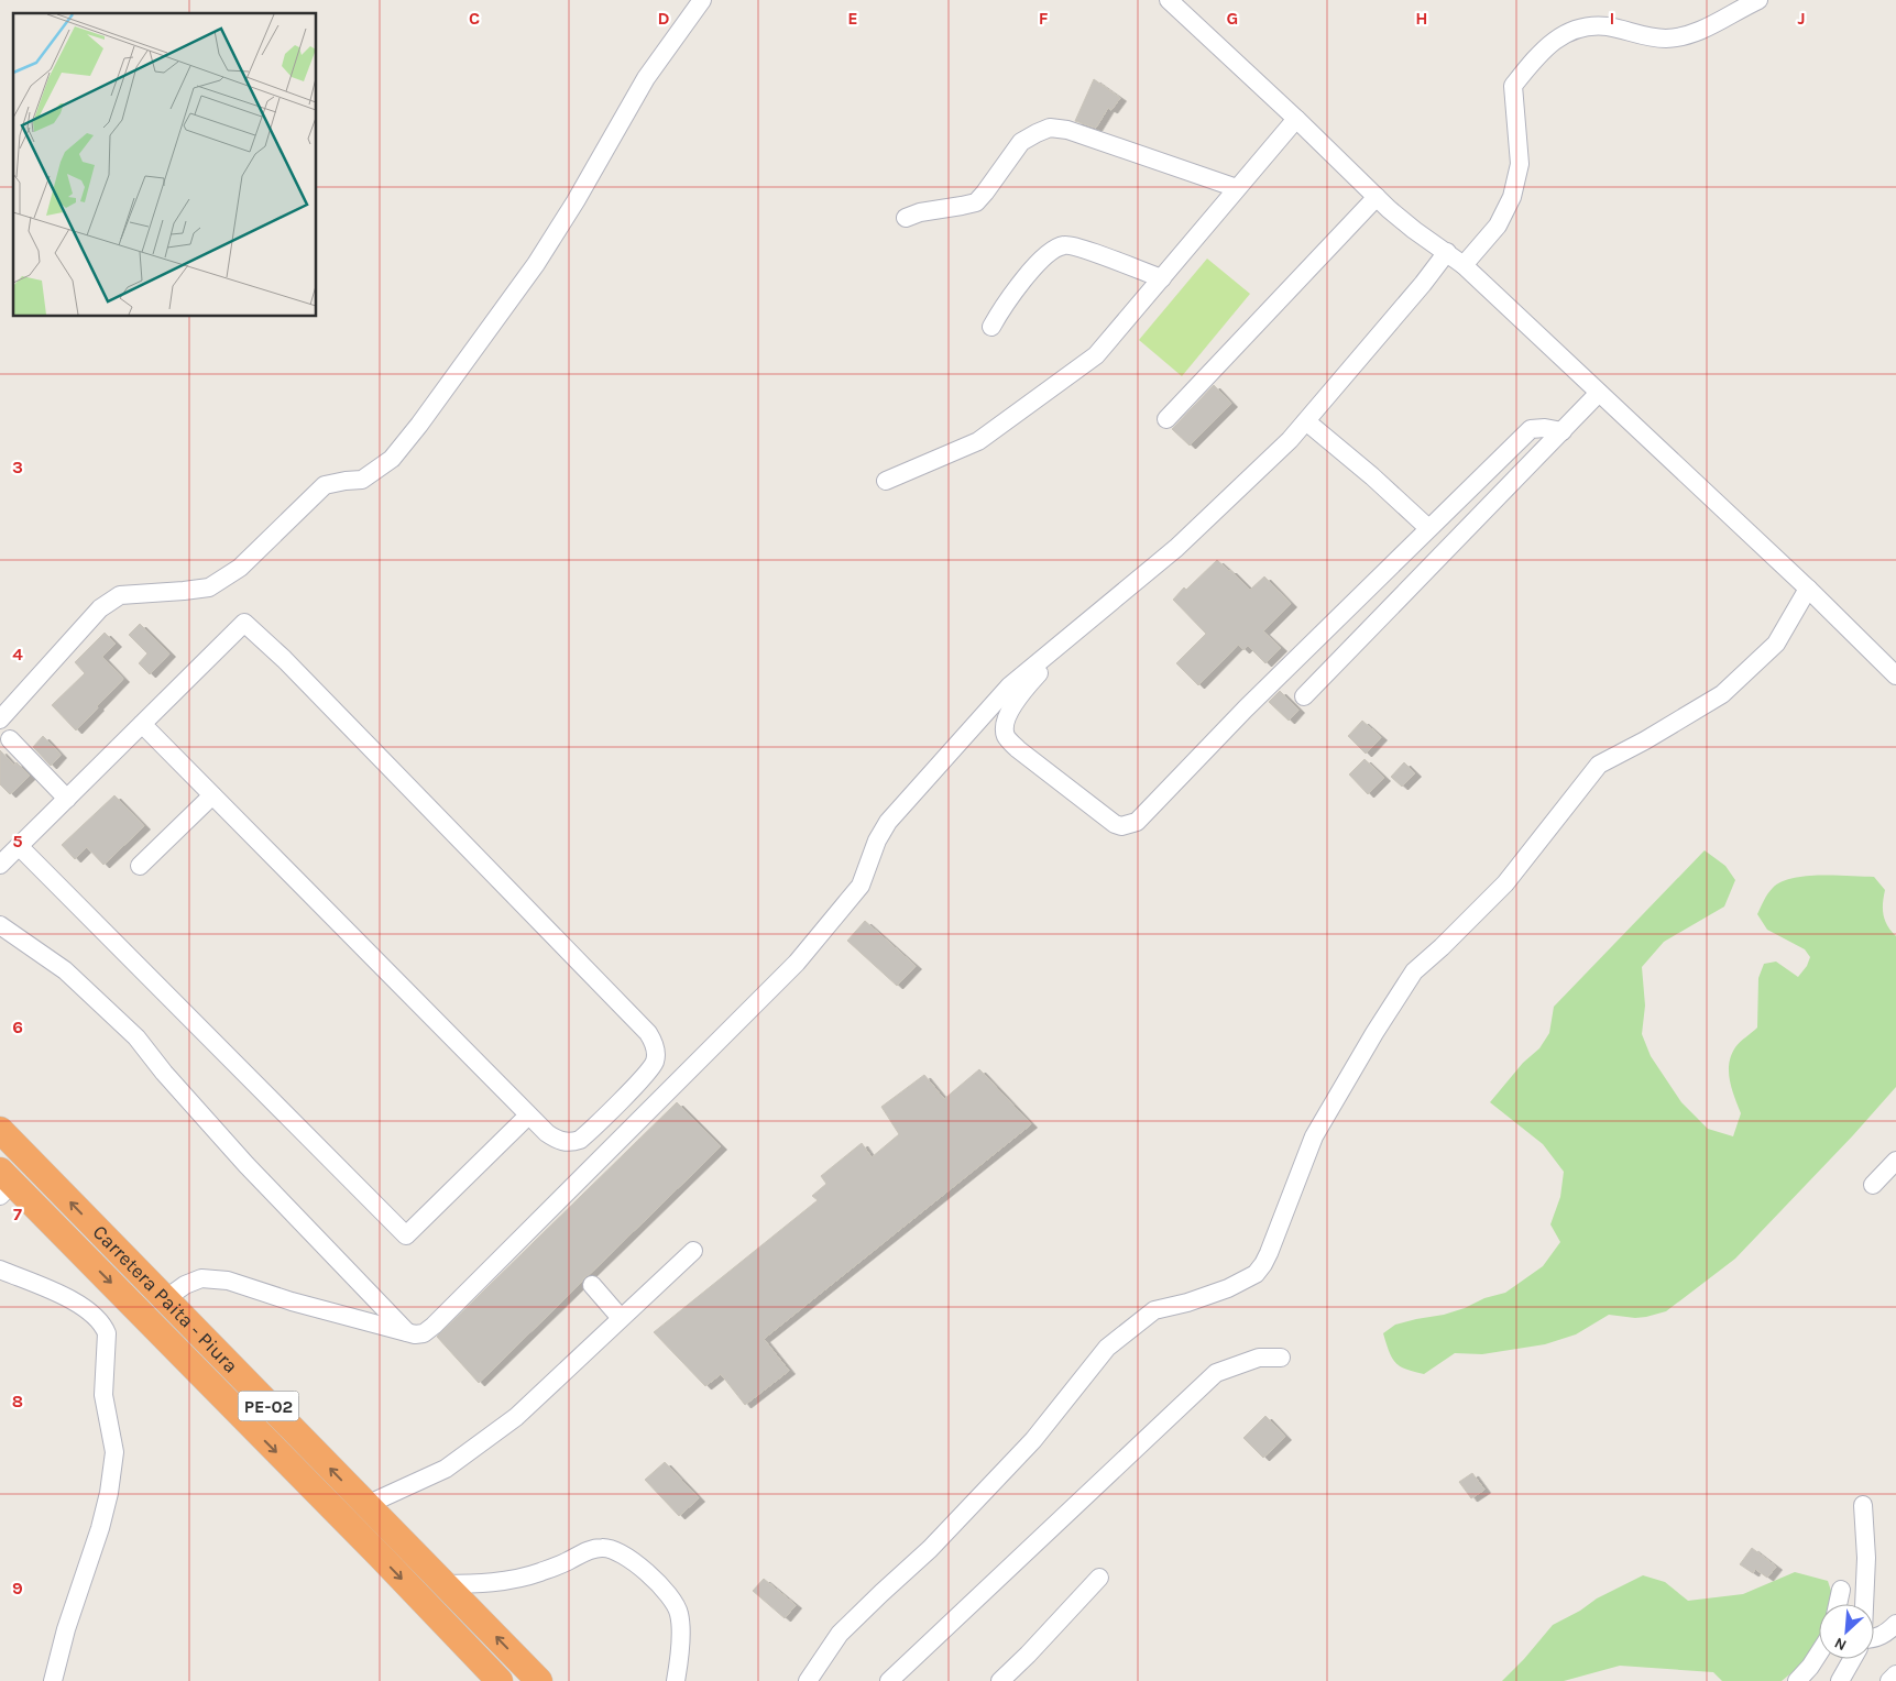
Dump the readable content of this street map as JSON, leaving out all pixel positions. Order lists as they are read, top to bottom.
{
  "streets": {
    "highway": ["Carretera Paita - Piura", "PE-02"]
  },
  "north": "bottom left",
  "grid": {
    "columns": [
      "C",
      "D",
      "E",
      "F",
      "G",
      "H",
      "I",
      "J"
    ],
    "rows": [
      "3",
      "4",
      "5",
      "6",
      "7",
      "8",
      "9"
    ]
  }
}
